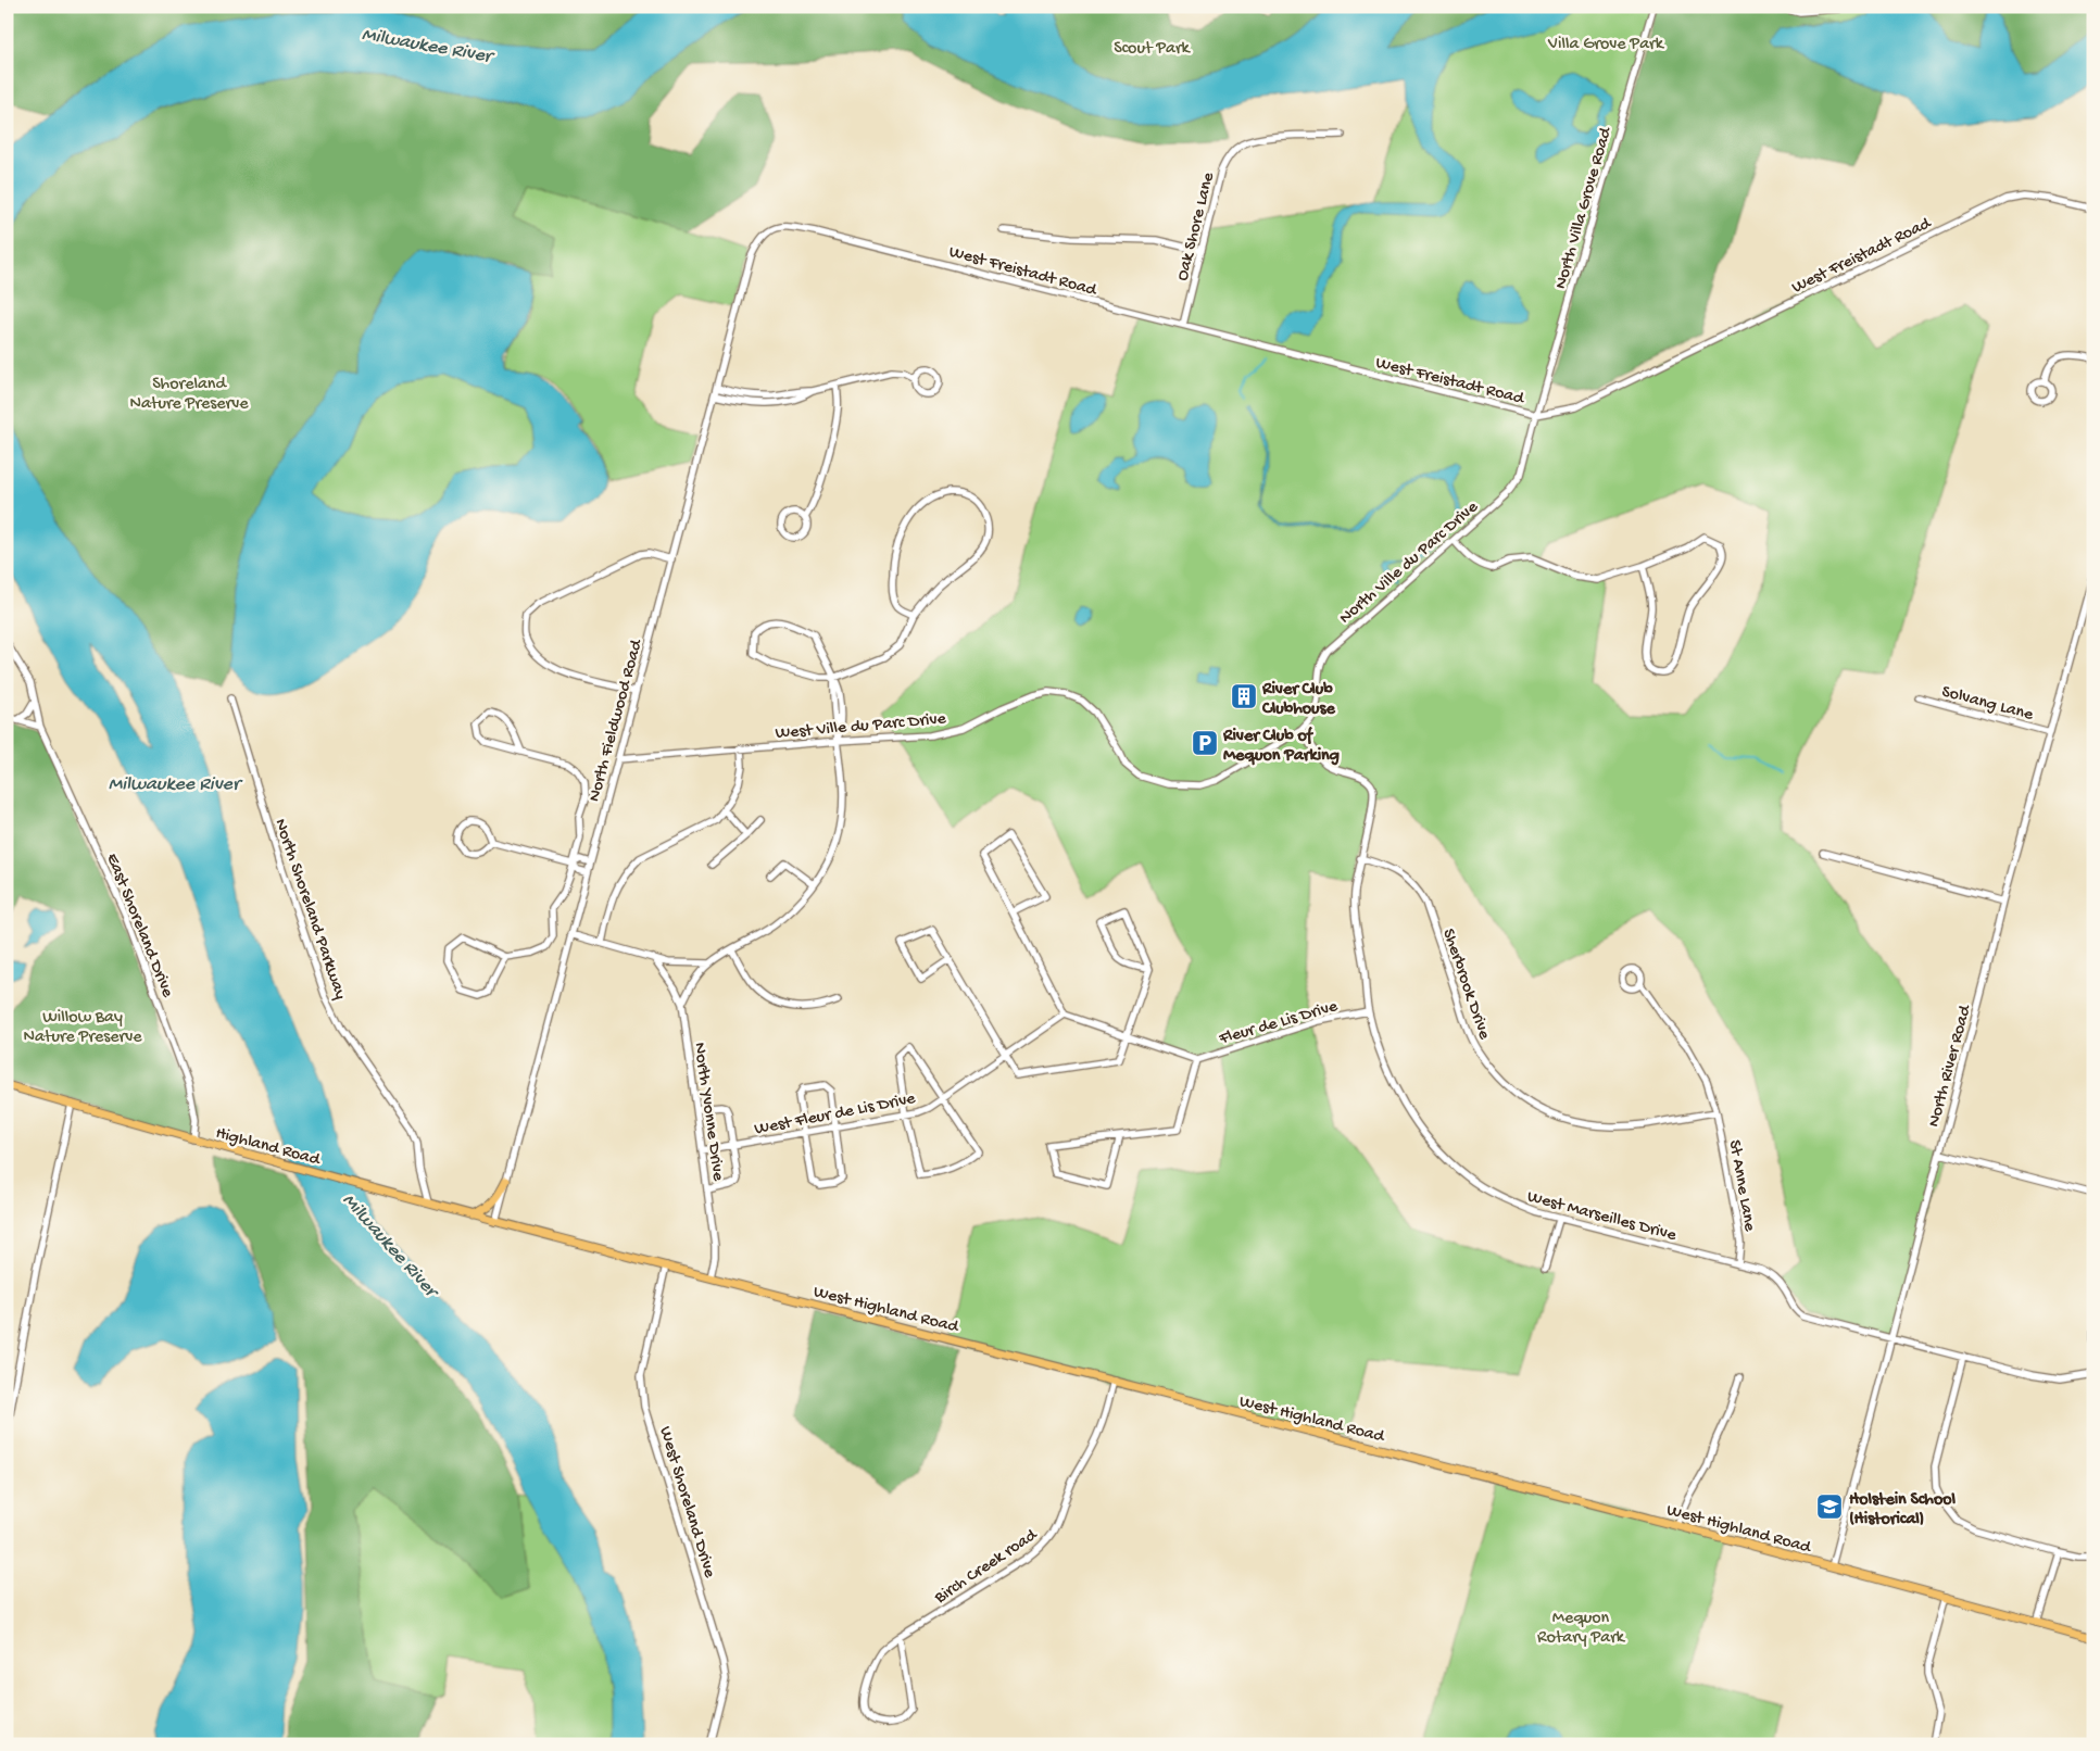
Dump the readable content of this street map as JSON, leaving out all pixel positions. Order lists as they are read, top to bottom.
{
  "streets": {
    "main road": ["Highland Road", "West Highland Road"],
    "street": [
      "North Villa Grove Road",
      "Oak Shore Lane",
      "West Freistadt Road",
      "North Ville du Parc Drive",
      "Solvang Lane",
      "North Fieldwood Road",
      "West Ville du Parc Drive",
      "North Shoreland Parkway",
      "East Shoreland Drive",
      "Sherbrook Drive",
      "Fleur de Lis Drive",
      "North River Road",
      "North Yvonne Drive",
      "West Fleur de Lis Drive",
      "St Anne Lane",
      "West Marseilles Drive",
      "West Shoreland Drive",
      "Birch Creek road"
    ]
  },
  "crossings": [
    ["North Villa Grove Road", "West Freistadt Road"],
    ["North Villa Grove Road", "North Ville du Parc Drive"],
    ["Oak Shore Lane", "West Freistadt Road"],
    ["West Freistadt Road", "North Ville du Parc Drive"],
    ["West Freistadt Road", "North Fieldwood Road"],
    ["North Ville du Parc Drive", "West Ville du Parc Drive"],
    ["North Ville du Parc Drive", "West Marseilles Drive"],
    ["Solvang Lane", "North River Road"],
    ["North Fieldwood Road", "West Ville du Parc Drive"],
    ["North Fieldwood Road", "Highland Road"],
    ["West Ville du Parc Drive", "West Marseilles Drive"],
    ["North Shoreland Parkway", "Highland Road"],
    ["East Shoreland Drive", "Highland Road"],
    ["Sherbrook Drive", "St Anne Lane"],
    ["Sherbrook Drive", "West Marseilles Drive"],
    ["Fleur de Lis Drive", "West Marseilles Drive"],
    ["North River Road", "West Marseilles Drive"],
    ["North River Road", "West Highland Road"],
    ["North Yvonne Drive", "West Fleur de Lis Drive"],
    ["North Yvonne Drive", "West Highland Road"],
    ["Highland Road", "West Highland Road"],
    ["St Anne Lane", "West Marseilles Drive"],
    ["West Highland Road", "West Shoreland Drive"],
    ["West Highland Road", "Birch Creek road"]
  ],
  "water": ["Milwaukee River"],
  "parks": [
    "Villa Grove Park",
    "Scout Park",
    "Shoreland Nature Preserve",
    "Willow Bay Nature Preserve",
    "Mequon Rotary Park"
  ],
  "places": {
    "building": ["River Club Clubhouse"],
    "parking": ["River Club of Mequon Parking"],
    "school or university": ["Holstein School (Historical)"]
  }
}
